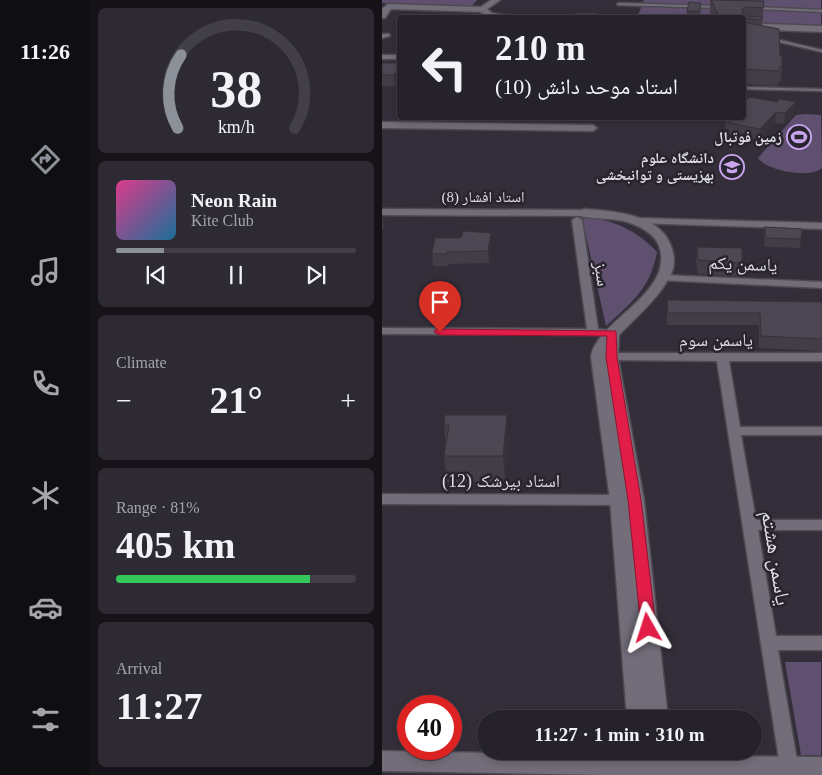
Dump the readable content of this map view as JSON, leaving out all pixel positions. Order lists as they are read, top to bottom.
{
  "streets": {
    "street": [
      "استاد افشار (8)",
      "یاسمن یکم",
      "سبز",
      "یاسمن سوم",
      "استاد بیرشک (12)",
      "یاسمن هشتم"
    ]
  },
  "crossings": [
    ["استاد افشار (8)", "سبز"],
    ["یاسمن سوم", "یاسمن هشتم"]
  ],
  "places": {
    "sports": ["زمین فوتبال"],
    "school or university": ["دانشگاه علوم بهزیستی و توانبخشی"]
  },
  "page": {
    "tabs": "11:26",
    "turn": ["210 m", "استاد موحد دانش (10)"],
    "song": ["Neon Rain", "Kite Club"],
    "tile": [
      "Climate",
      ["Range · 81%", "405 km"],
      ["Arrival", "11:27"]
    ],
    "heat": ["−", "21°", "+"],
    "limit": "40",
    "trip": "11:27 · 1 min · 310 m",
    "gauge": ["38", "km/h"]
  }
}
